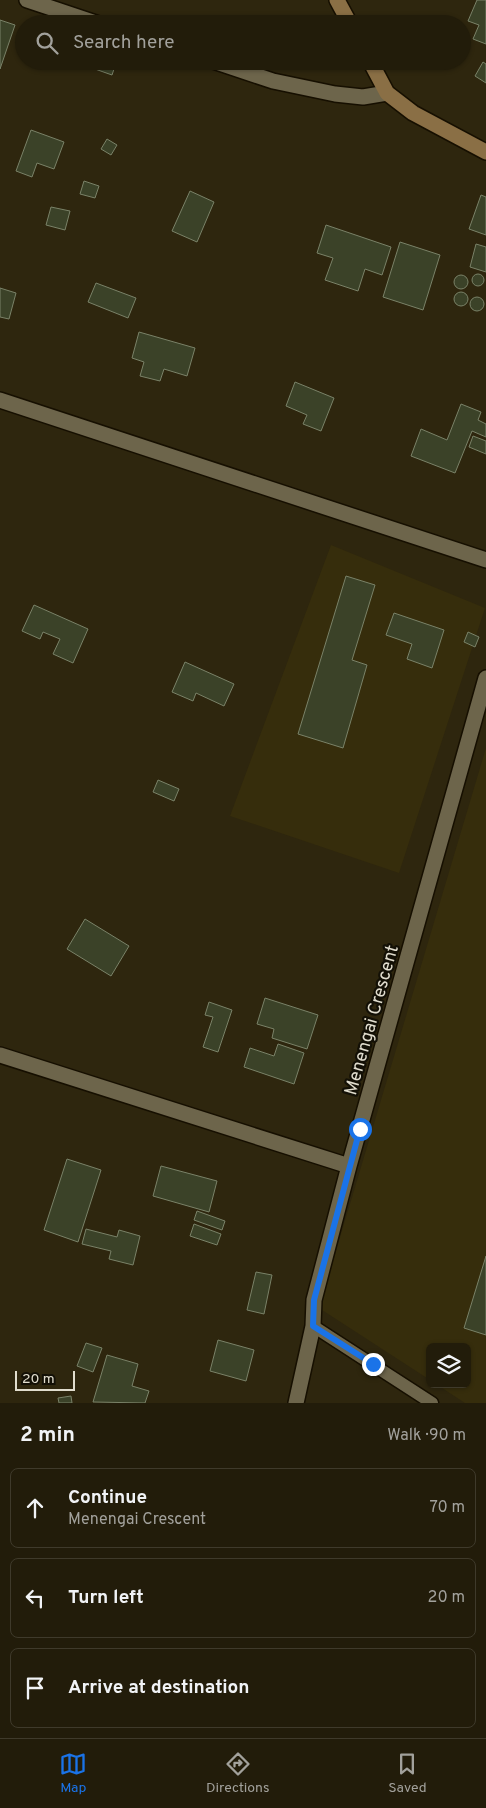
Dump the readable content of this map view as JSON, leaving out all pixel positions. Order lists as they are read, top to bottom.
{
  "streets": {
    "street": ["Menengai Crescent"]
  },
  "scale_bar": "20 m",
  "page": {
    "search": "Search here",
    "scale": "20 m",
    "heading": ["2 min", "Walk · 90 m"],
    "list": [
      ["Continue", "Menengai Crescent", "70 m"],
      ["Turn left", "20 m"],
      "Arrive at destination"
    ],
    "nav": ["Map", "Directions", "Saved"]
  }
}
